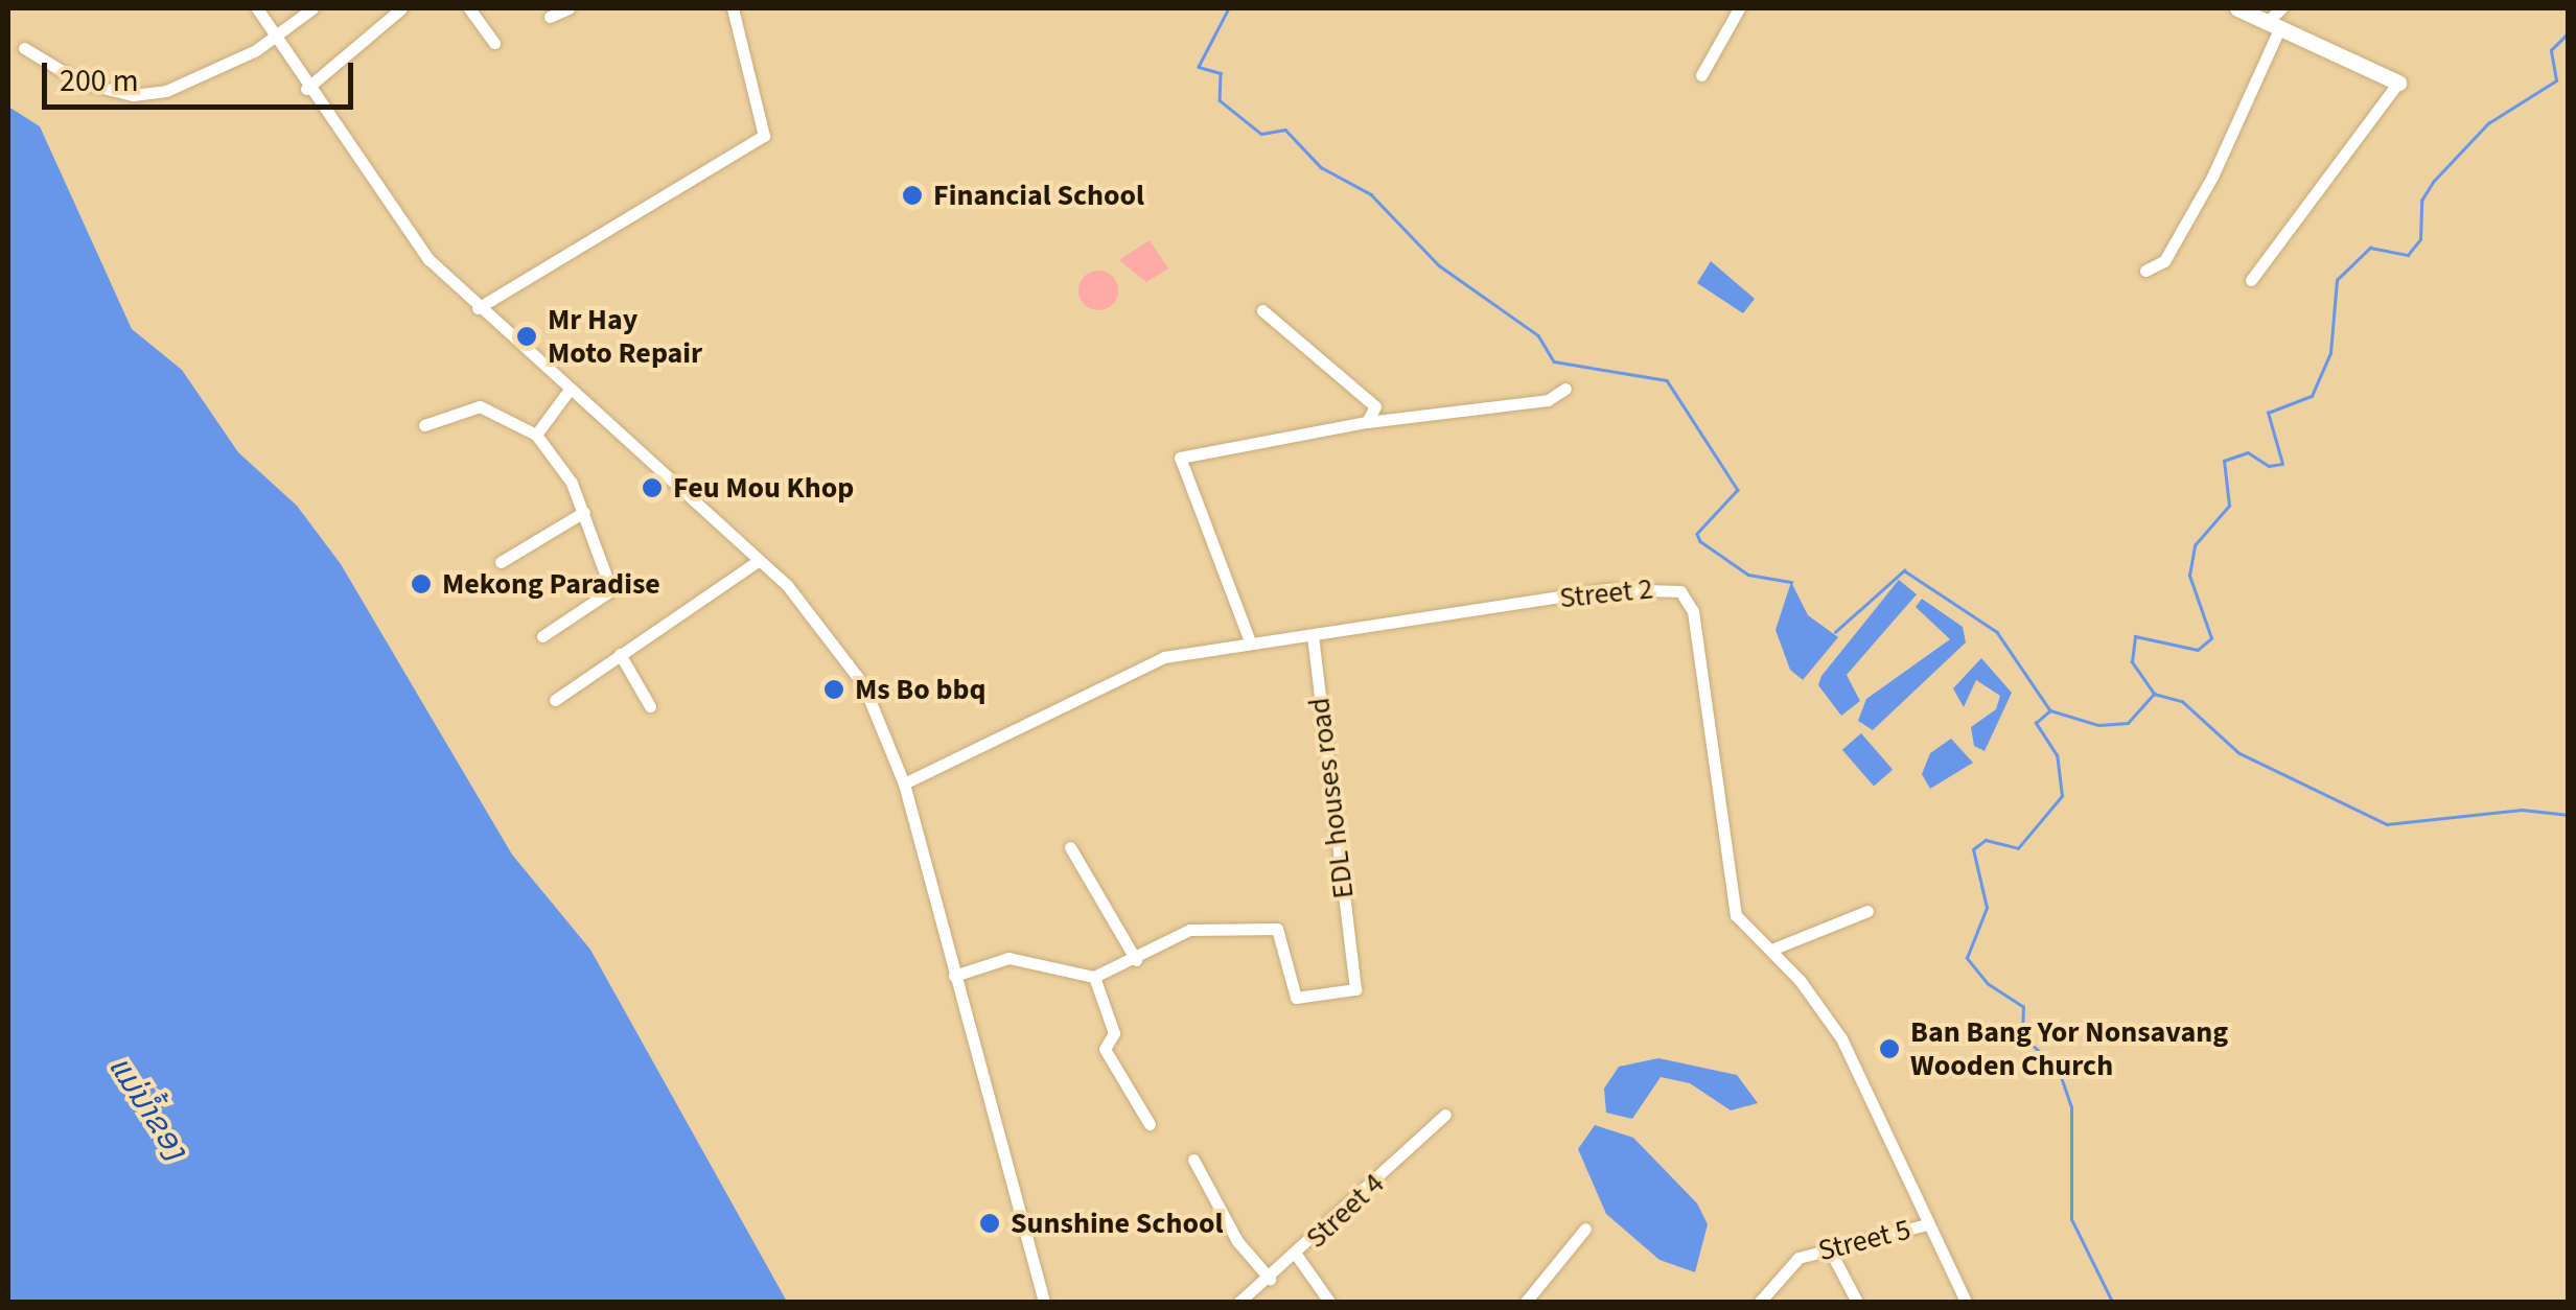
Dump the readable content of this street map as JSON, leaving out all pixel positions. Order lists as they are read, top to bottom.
{
  "streets": {
    "street": [
      "Street 2",
      "EDL houses road",
      "Street 4",
      "Street 5"
    ]
  },
  "crossings": [
    ["Street 2", "EDL houses road"],
    ["Street 2", "Street 5"]
  ],
  "water": ["ແມ່ນ້ຳຂອງ"],
  "places": [
    "Financial School",
    "Mr Hay Moto Repair",
    "Feu Mou Khop",
    "Mekong Paradise",
    "Ms Bo bbq",
    "Ban Bang Yor Nonsavang Wooden Church",
    "Sunshine School"
  ],
  "scale_bar": "200 m"
}
